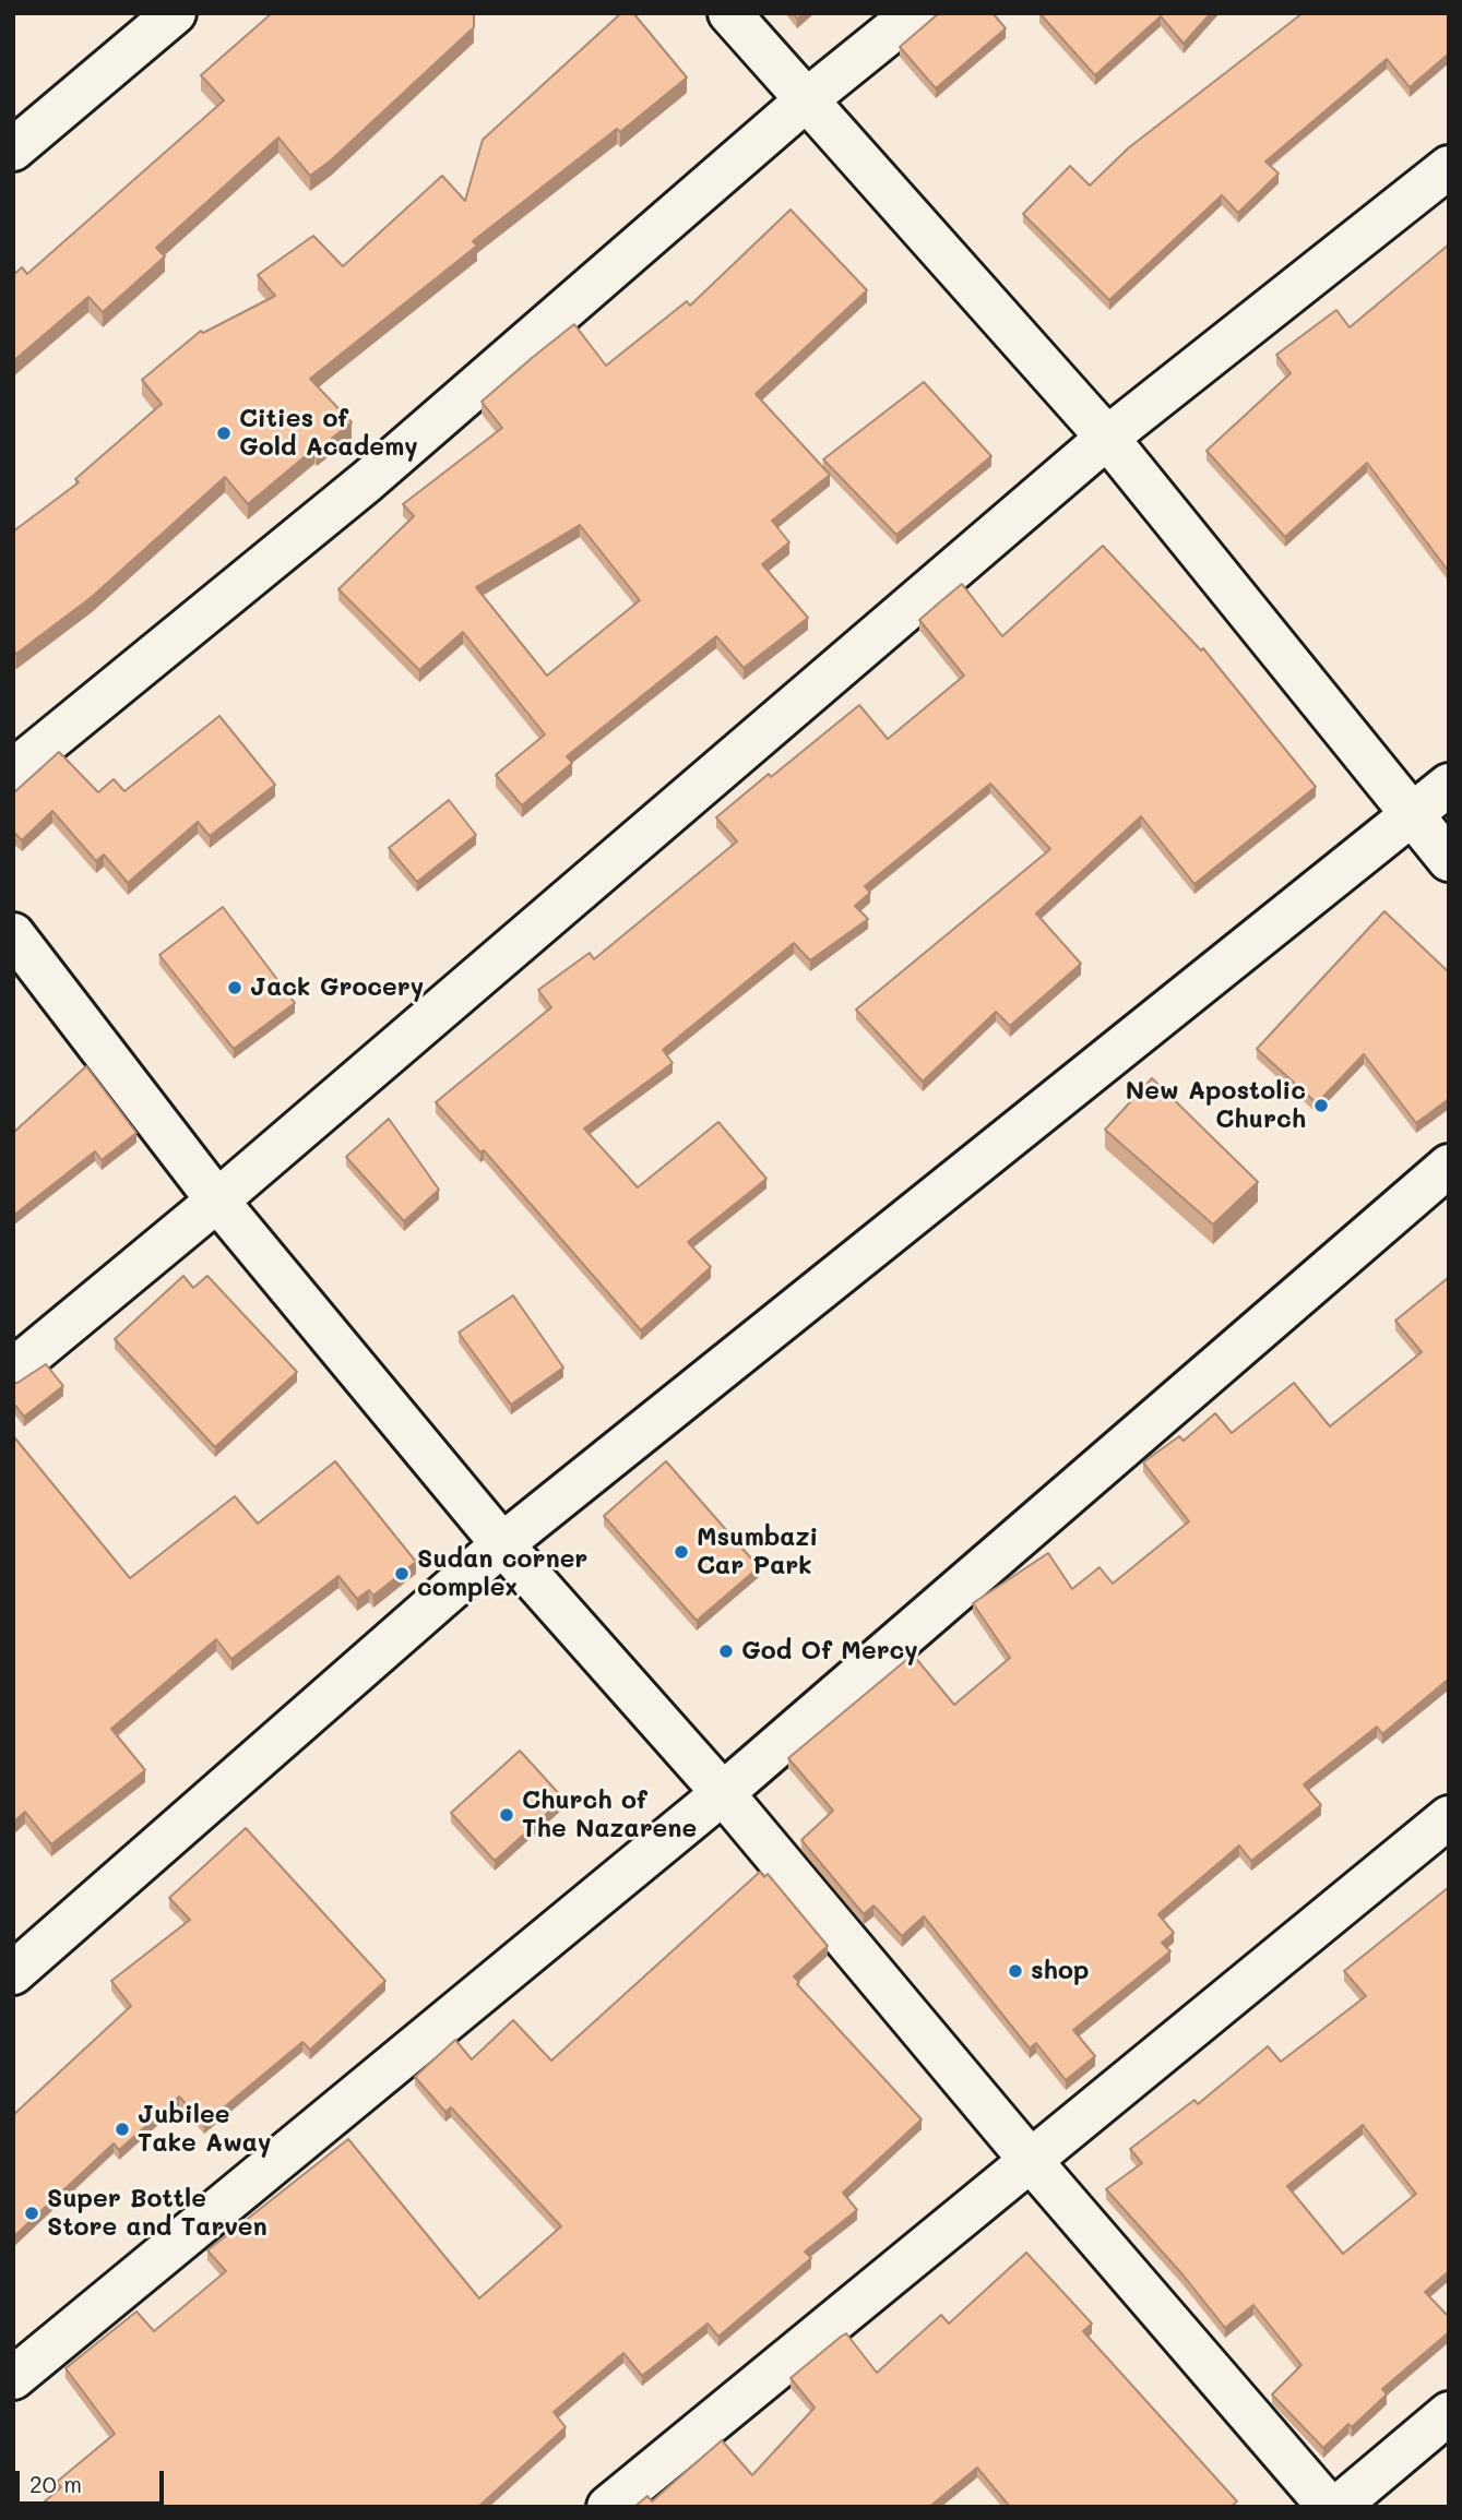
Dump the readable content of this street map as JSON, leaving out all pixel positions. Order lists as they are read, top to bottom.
{
  "places": [
    "Cities of Gold Academy",
    "Jack Grocery",
    "New Apostolic Church",
    "Msumbazi Car Park",
    "Sudan corner complex",
    "God Of Mercy",
    "Church of The Nazarene",
    "shop",
    "Jubilee Take Away",
    "Super Bottle Store and Tarven"
  ],
  "scale_bar": "20 m"
}
